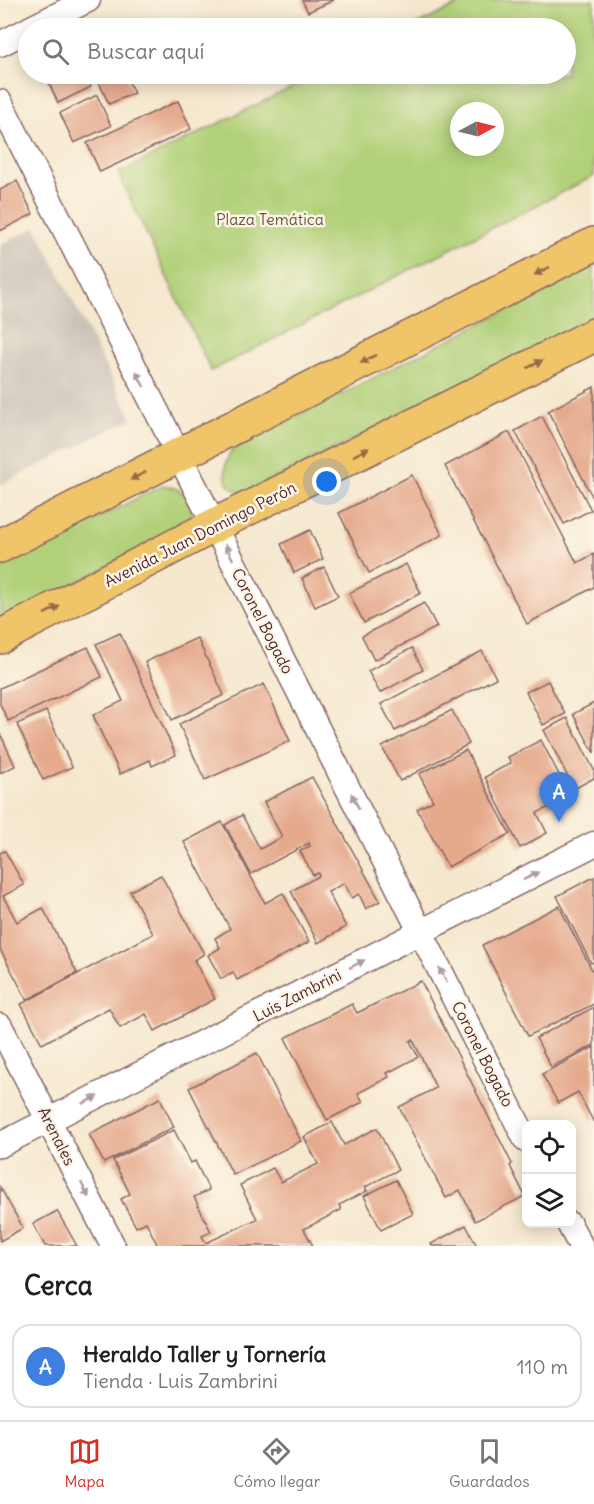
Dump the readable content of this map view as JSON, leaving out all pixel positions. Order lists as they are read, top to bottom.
{
  "streets": {
    "main road": ["Avenida Juan Domingo Perón"],
    "street": ["Coronel Bogado", "Luis Zambrini", "Arenales"]
  },
  "crossings": [
    ["Avenida Juan Domingo Perón", "Coronel Bogado"],
    ["Coronel Bogado", "Luis Zambrini"],
    ["Luis Zambrini", "Arenales"]
  ],
  "one_way": ["Coronel Bogado", "Luis Zambrini", "Arenales"],
  "parks": ["Plaza Temática"],
  "north": "right",
  "page": {
    "search": "Buscar aquí",
    "pins": "A",
    "heading": "Cerca",
    "list": [
      {
        "mark": "A",
        "name": "Heraldo Taller y Tornería",
        "note": "Tienda · Luis Zambrini",
        "value": "110 m"
      }
    ],
    "nav": ["Mapa", "Cómo llegar", "Guardados"]
  }
}
